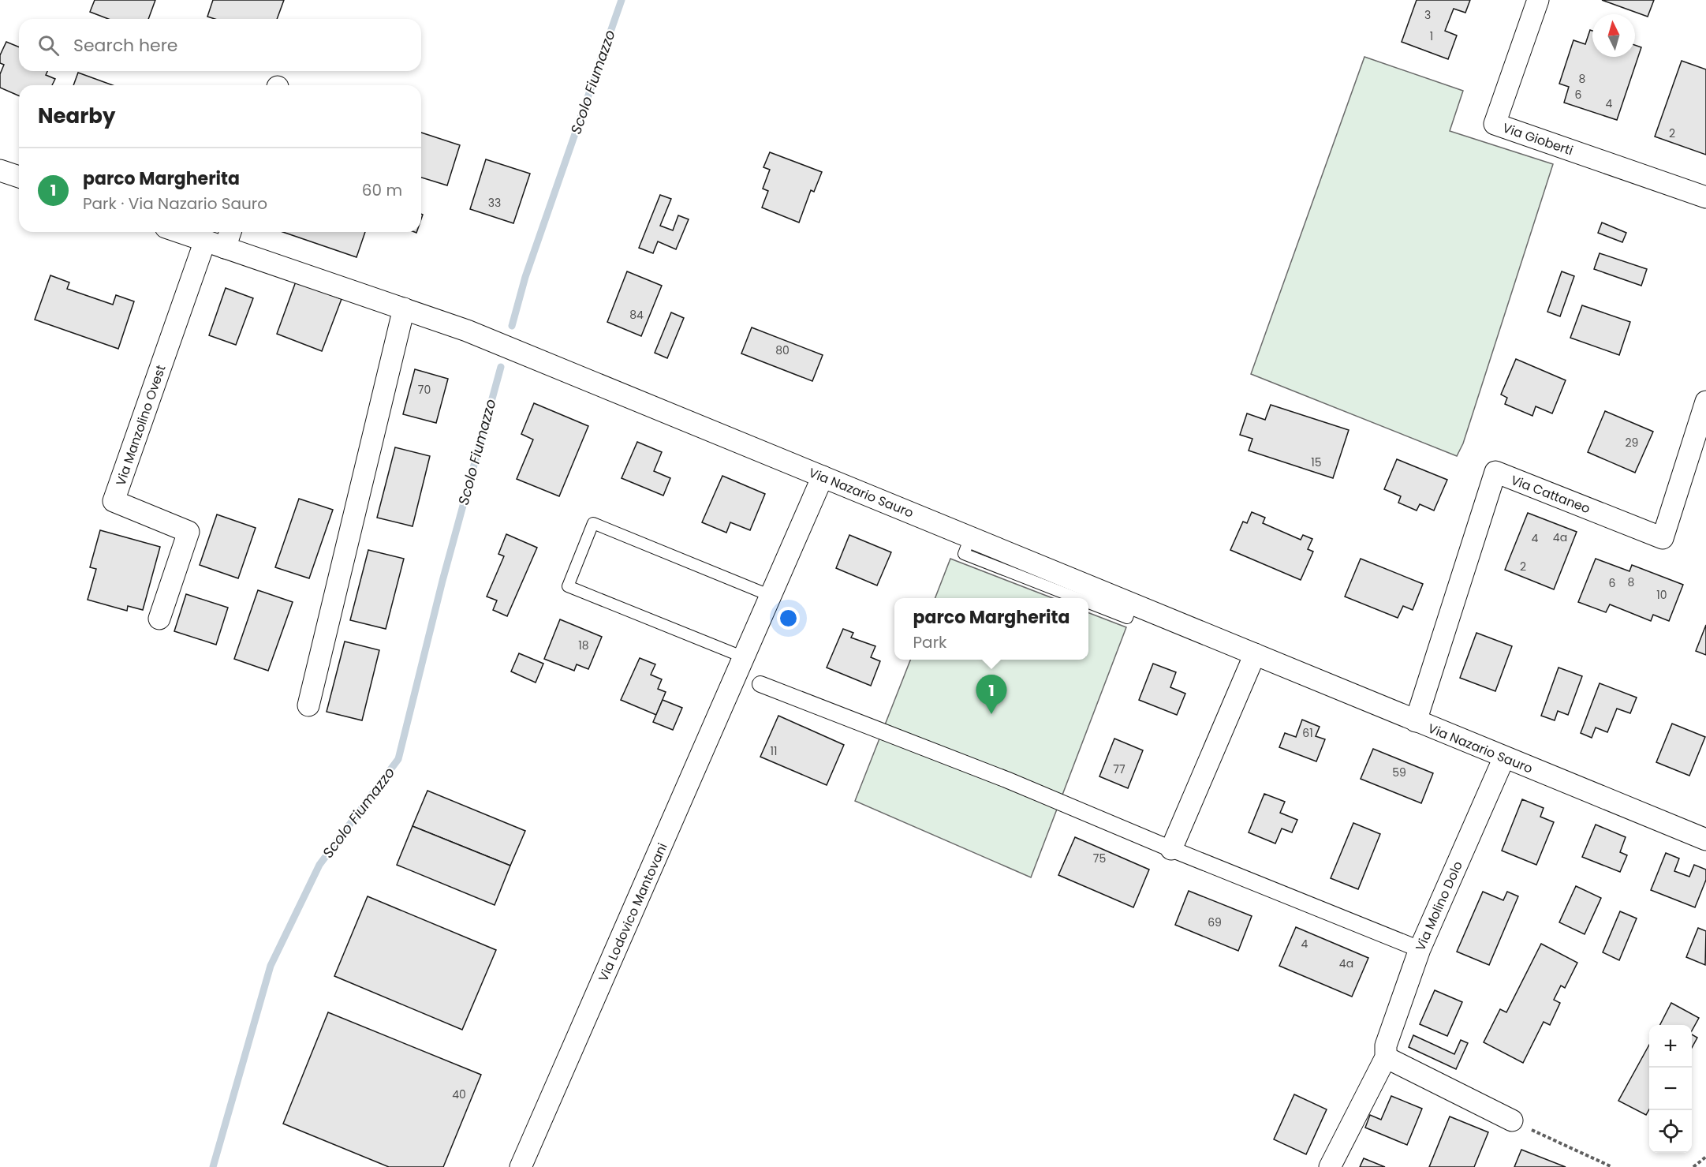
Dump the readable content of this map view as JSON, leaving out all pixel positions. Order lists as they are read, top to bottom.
{
  "streets": {
    "street": [
      "Via Gioberti",
      "Via Manzolino Ovest",
      "Via Nazario Sauro",
      "Via Cattaneo",
      "Via Molino Dolo",
      "Via Lodovico Mantovani"
    ]
  },
  "crossings": [
    ["Via Nazario Sauro", "Via Cattaneo"],
    ["Via Nazario Sauro", "Via Molino Dolo"],
    ["Via Nazario Sauro", "Via Lodovico Mantovani"]
  ],
  "water": ["Scolo Fiumazzo"],
  "house_numbers": [
    "3",
    "1",
    "8",
    "6",
    "4",
    "2",
    "33",
    "84",
    "80",
    "70",
    "29",
    "15",
    "4a",
    "4",
    "2",
    "8",
    "6",
    "10",
    "18",
    "61",
    "11",
    "77",
    "59",
    "75",
    "69",
    "4",
    "4a",
    "40"
  ],
  "north": "top",
  "page": {
    "search": "Search here",
    "heading": "Nearby",
    "list": [
      {
        "mark": "1",
        "name": "parco Margherita",
        "note": "Park · Via Nazario Sauro",
        "value": "60 m"
      }
    ],
    "popup": ["parco Margherita", "Park"],
    "pins": "1",
    "map_buttons": ["+", "−"]
  }
}
